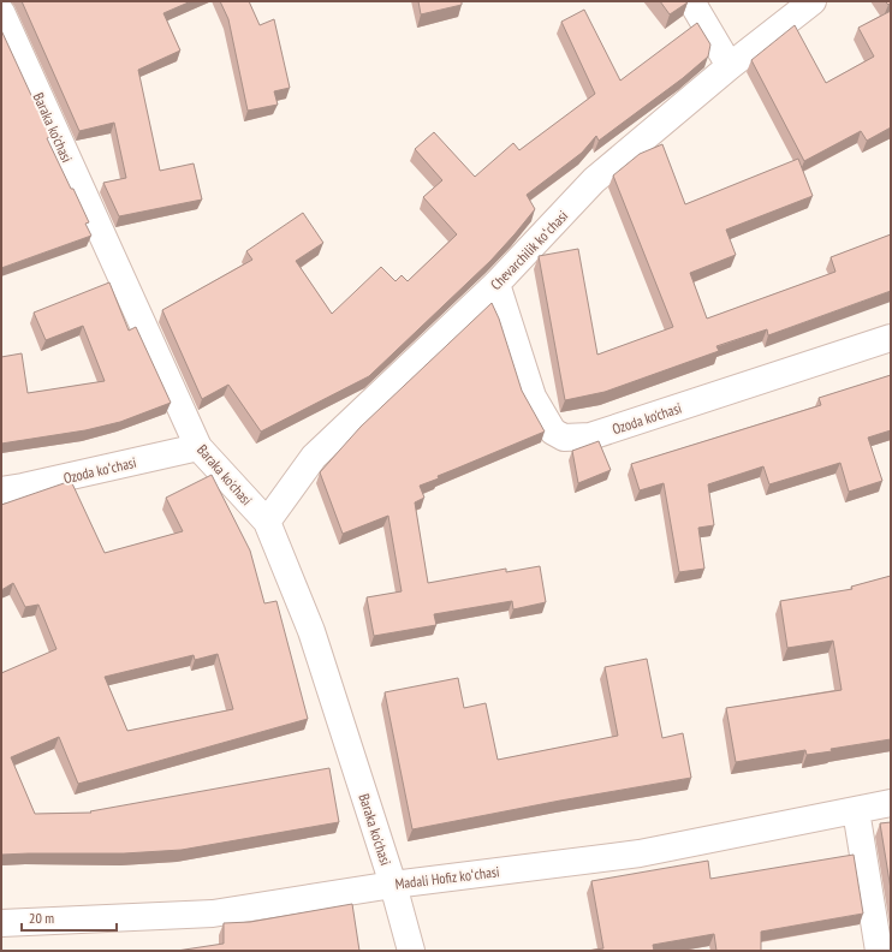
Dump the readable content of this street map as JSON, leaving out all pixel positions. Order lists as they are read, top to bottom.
{
  "streets": {
    "street": [
      "Baraka ko'chasi",
      "Chevarchilik koʻchasi",
      "Ozoda ko'chasi",
      "Ozoda koʻchasi",
      "Madali Hofiz koʻchasi"
    ]
  },
  "crossings": [
    ["Baraka ko'chasi", "Chevarchilik koʻchasi"],
    ["Baraka ko'chasi", "Ozoda koʻchasi"],
    ["Baraka ko'chasi", "Madali Hofiz koʻchasi"],
    ["Chevarchilik koʻchasi", "Ozoda ko'chasi"]
  ],
  "scale_bar": "20 m"
}
